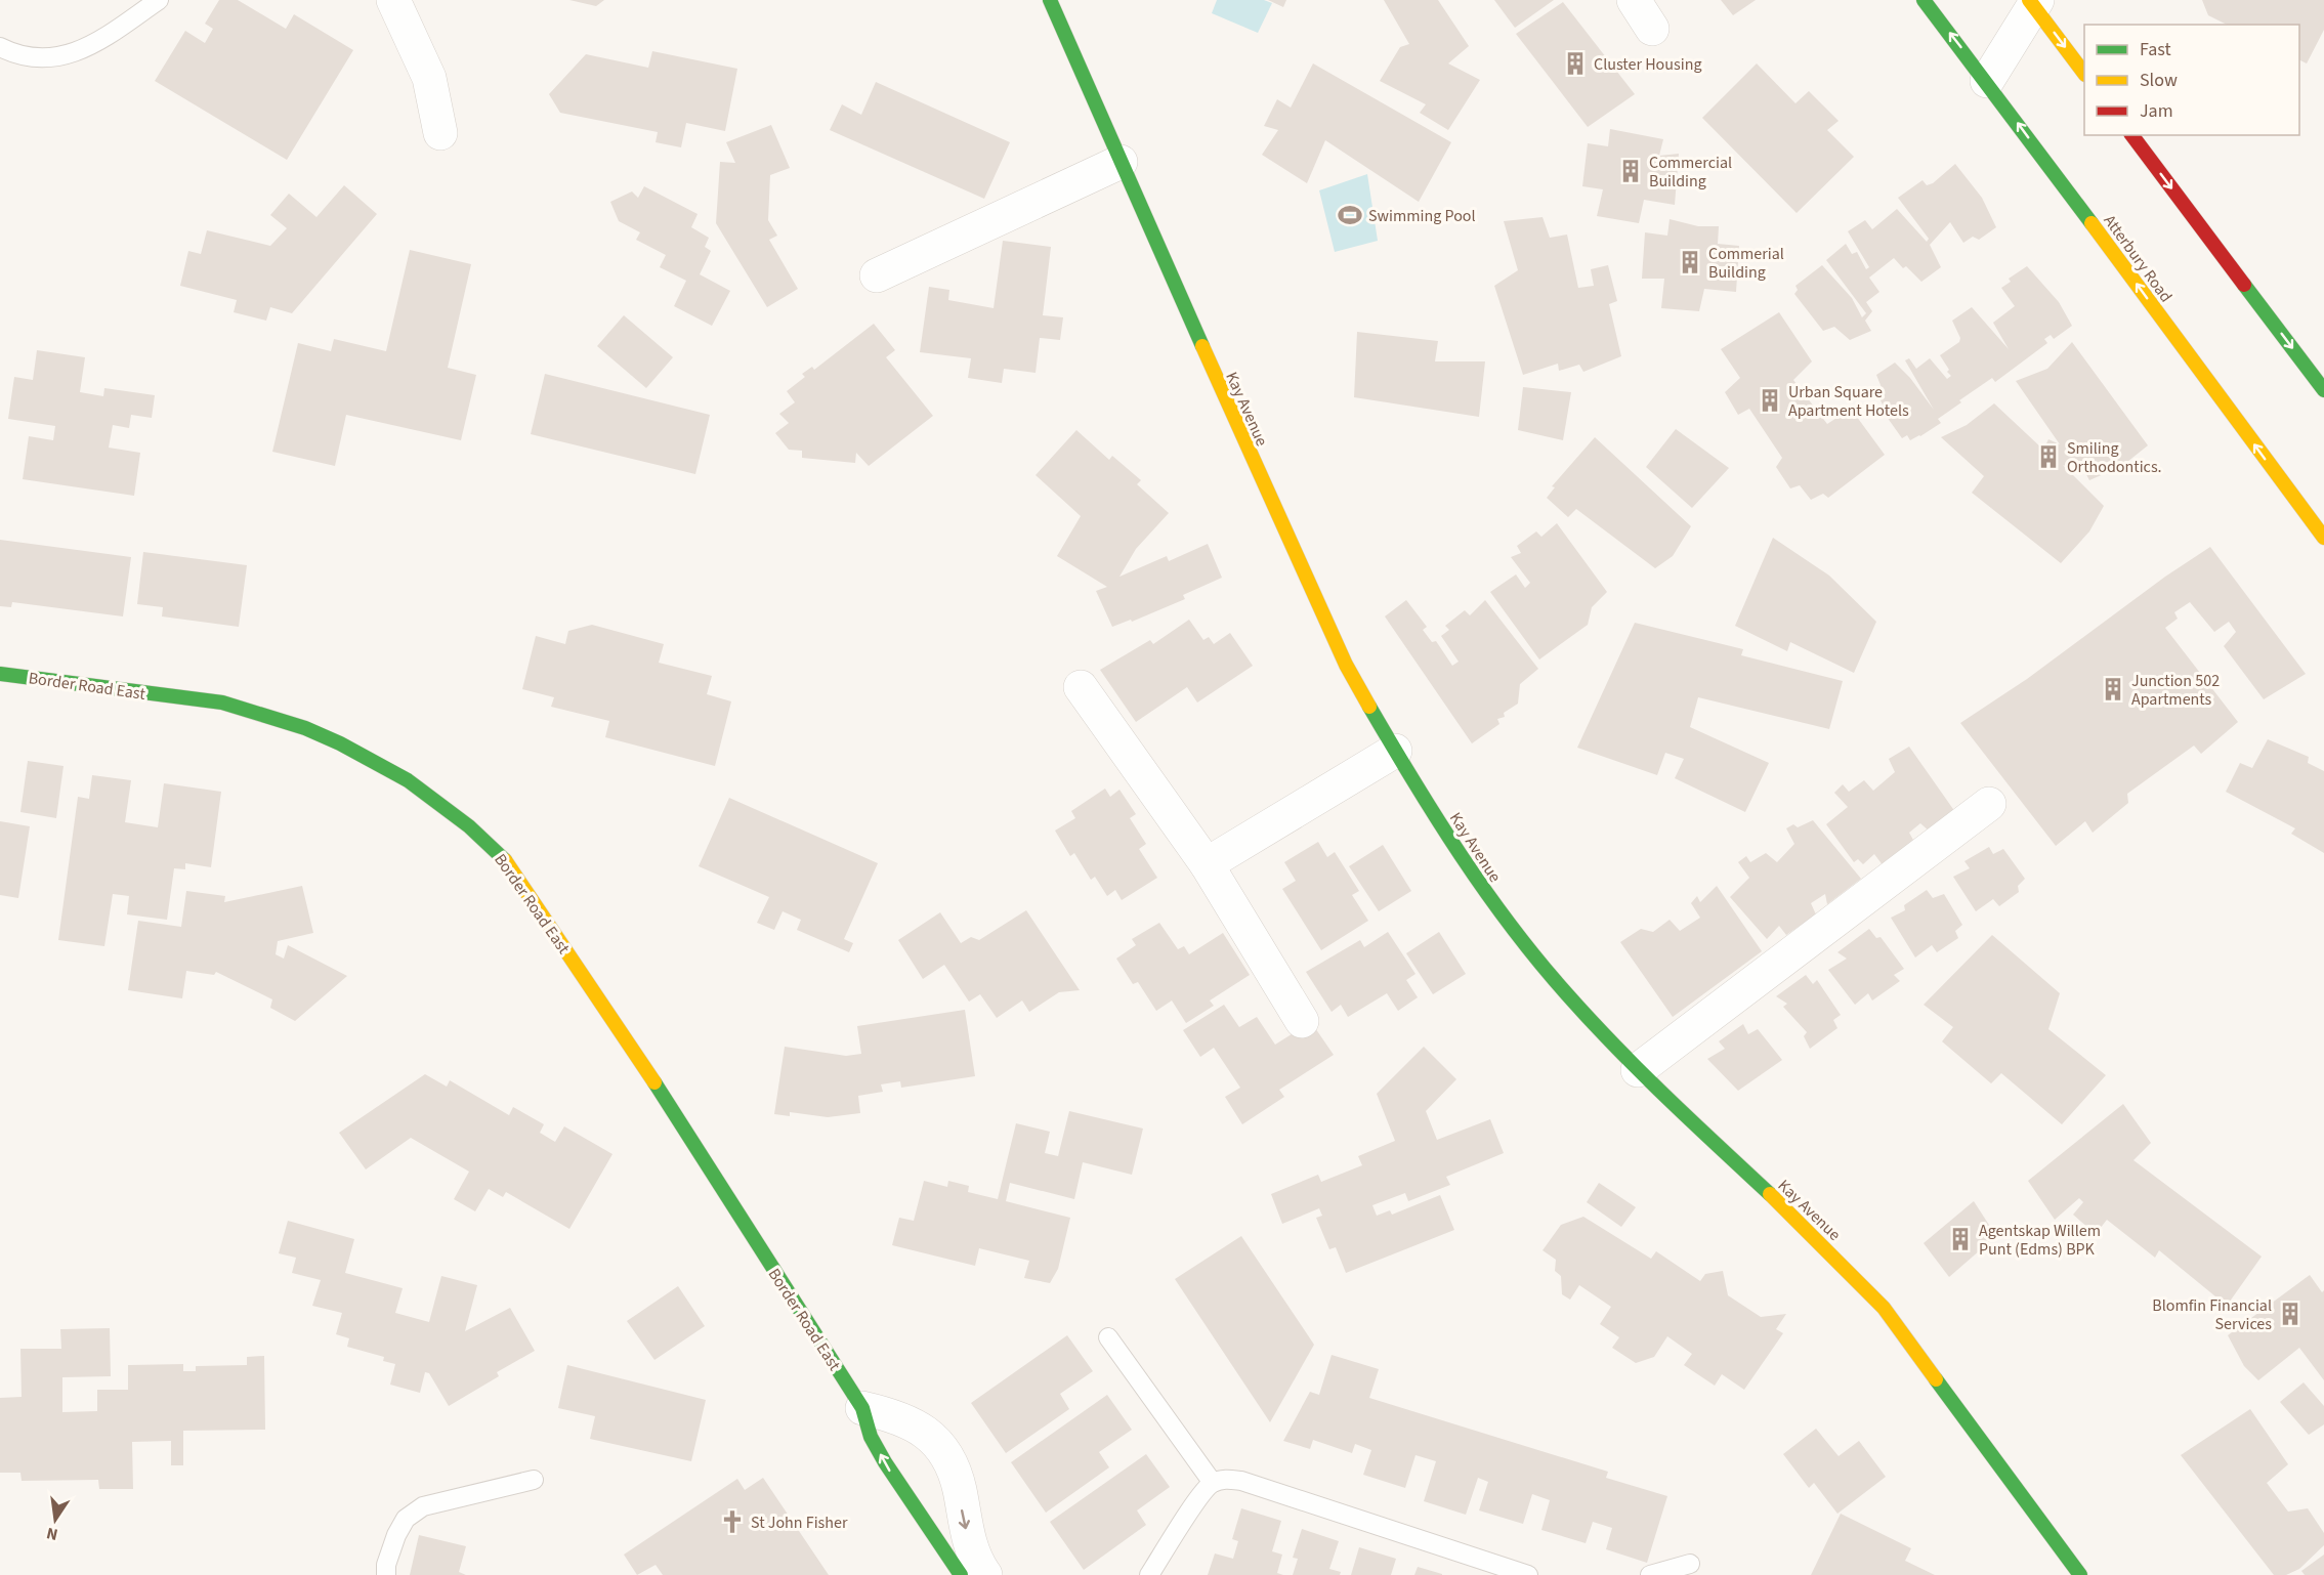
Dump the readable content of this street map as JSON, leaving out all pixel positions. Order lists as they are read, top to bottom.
{
  "streets": {
    "street": ["Atterbury Road", "Kay Avenue", "Border Road East"]
  },
  "places": {
    "building": [
      "Cluster Housing",
      "Commercial Building",
      "Commerial Building",
      "Urban Square Apartment Hotels",
      "Smiling Orthodontics.",
      "Junction 502 Apartments",
      "Agentskap Willem Punt (Edms) BPK",
      "Blomfin Financial Services"
    ],
    "sports": ["Swimming Pool"],
    "church": ["St John Fisher"]
  },
  "legend": ["Fast", "Slow", "Jam"],
  "north": "bottom"
}
